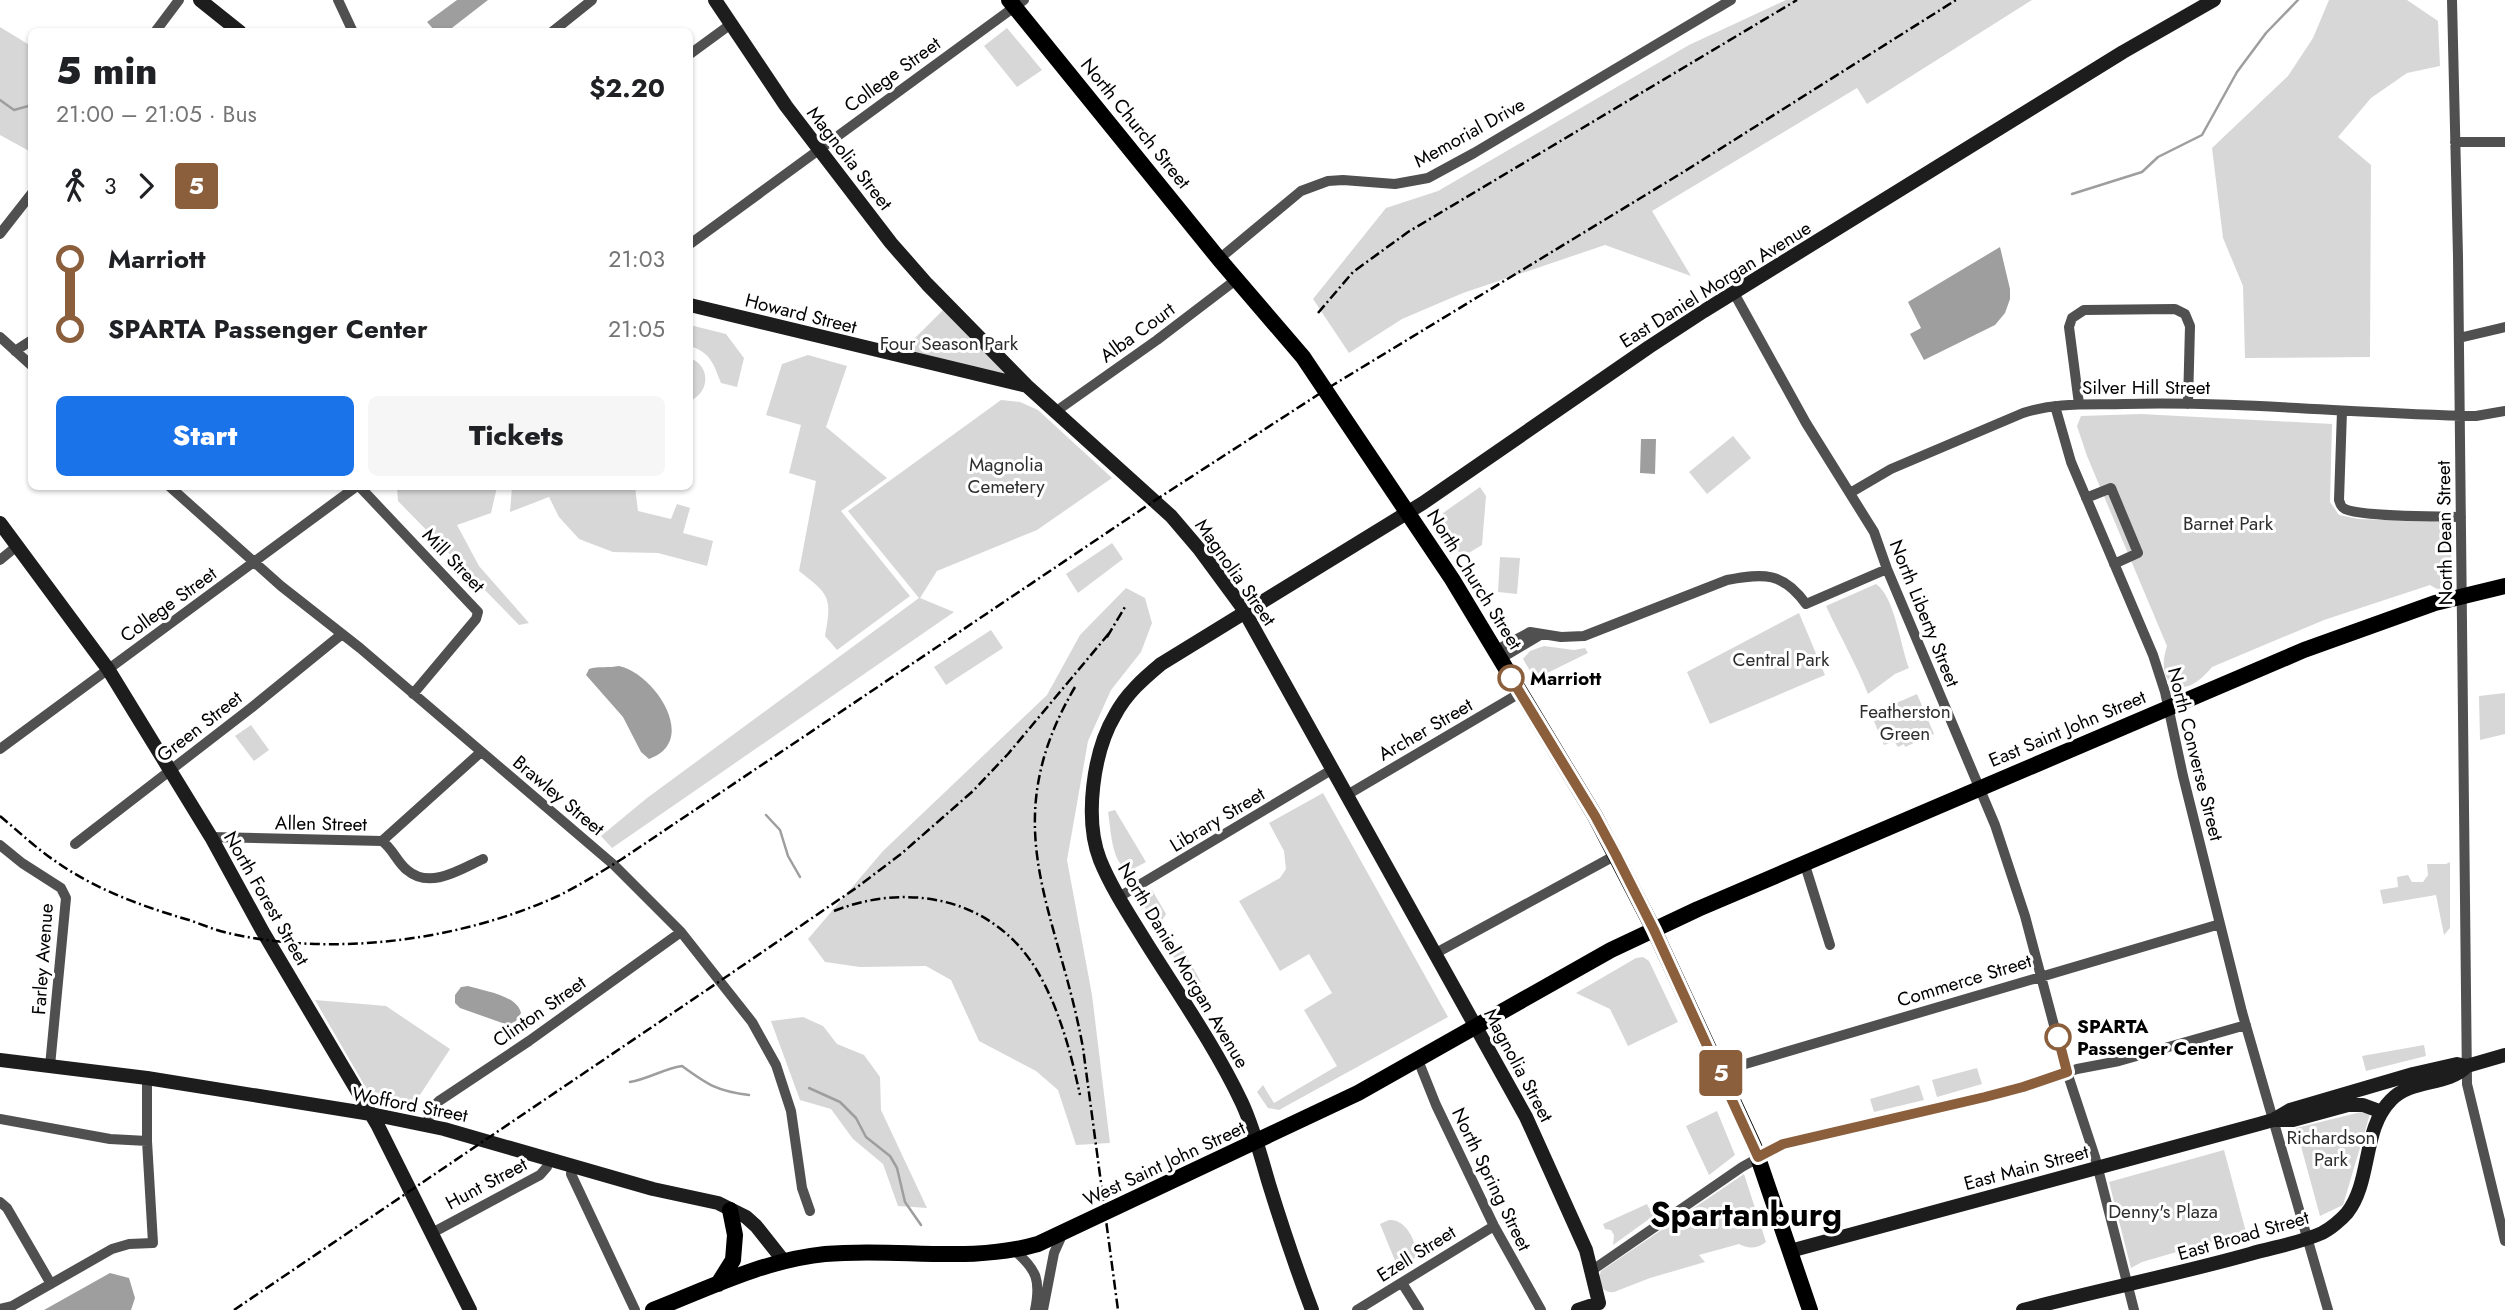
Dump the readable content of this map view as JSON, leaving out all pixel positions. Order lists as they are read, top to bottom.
{
  "streets": {
    "main road": ["North Church Street", "East Saint John Street", "West Saint John Street"],
    "street": [
      "College Street",
      "Memorial Drive",
      "Magnolia Street",
      "East Daniel Morgan Avenue",
      "Howard Street",
      "Alba Court",
      "Silver Hill Street",
      "North Dean Street",
      "Mill Street",
      "North Liberty Street",
      "Green Street",
      "Archer Street",
      "North Converse Street",
      "Brawley Street",
      "Library Street",
      "Allen Street",
      "North Forest Street",
      "Farley Avenue",
      "North Daniel Morgan Avenue",
      "Commerce Street",
      "Clinton Street",
      "Wofford Street",
      "East Main Street",
      "North Spring Street",
      "Hunt Street",
      "East Broad Street",
      "Ezell Street"
    ]
  },
  "crossings": [
    ["College Street", "North Church Street"],
    ["College Street", "Magnolia Street"],
    ["College Street", "Brawley Street"],
    ["College Street", "North Forest Street"],
    ["North Church Street", "Memorial Drive"],
    ["North Church Street", "East Daniel Morgan Avenue"],
    ["North Church Street", "Alba Court"],
    ["North Church Street", "East Saint John Street"],
    ["North Church Street", "Archer Street"],
    ["North Church Street", "Commerce Street"],
    ["North Church Street", "West Saint John Street"],
    ["North Church Street", "East Main Street"],
    ["Magnolia Street", "East Daniel Morgan Avenue"],
    ["Magnolia Street", "Howard Street"],
    ["Magnolia Street", "Alba Court"],
    ["Magnolia Street", "Archer Street"],
    ["Magnolia Street", "Library Street"],
    ["Magnolia Street", "North Daniel Morgan Avenue"],
    ["Magnolia Street", "West Saint John Street"],
    ["East Daniel Morgan Avenue", "North Liberty Street"],
    ["East Daniel Morgan Avenue", "North Daniel Morgan Avenue"],
    ["Silver Hill Street", "North Dean Street"],
    ["Silver Hill Street", "North Liberty Street"],
    ["Silver Hill Street", "North Converse Street"],
    ["North Dean Street", "East Saint John Street"],
    ["North Dean Street", "East Main Street"],
    ["North Dean Street", "East Broad Street"],
    ["Mill Street", "Brawley Street"],
    ["North Liberty Street", "East Saint John Street"],
    ["North Liberty Street", "Commerce Street"],
    ["North Liberty Street", "East Main Street"],
    ["North Liberty Street", "East Broad Street"],
    ["Green Street", "Brawley Street"],
    ["Green Street", "North Forest Street"],
    ["East Saint John Street", "North Converse Street"],
    ["East Saint John Street", "West Saint John Street"],
    ["North Converse Street", "Commerce Street"],
    ["North Converse Street", "East Main Street"],
    ["North Converse Street", "East Broad Street"],
    ["Brawley Street", "Allen Street"],
    ["Brawley Street", "Clinton Street"],
    ["Library Street", "North Daniel Morgan Avenue"],
    ["Allen Street", "North Forest Street"],
    ["North Forest Street", "Wofford Street"],
    ["North Forest Street", "Hunt Street"],
    ["Farley Avenue", "Wofford Street"],
    ["North Daniel Morgan Avenue", "West Saint John Street"],
    ["Clinton Street", "Wofford Street"],
    ["Wofford Street", "West Saint John Street"],
    ["Wofford Street", "Hunt Street"],
    ["West Saint John Street", "North Spring Street"],
    ["East Main Street", "East Broad Street"],
    ["North Spring Street", "Ezell Street"]
  ],
  "districts": ["Spartanburg"],
  "parks": [
    "Four Season Park",
    "Magnolia Cemetery",
    "Barnet Park",
    "Central Park",
    "Featherston Green",
    "Richardson Park",
    "Denny's Plaza"
  ],
  "places": ["Marriott", "SPARTA Passenger Center"],
  "lines": ["bus line 5"],
  "page": {
    "on_map": "5",
    "heading": ["5 min", "21:00 – 21:05 · Bus", "$2.20"],
    "legs": ["3", "5"],
    "list": [
      {
        "name": "Marriott",
        "value": "21:03"
      },
      {
        "name": "SPARTA Passenger Center",
        "value": "21:05"
      }
    ],
    "buttons": ["Start", "Tickets"]
  }
}
